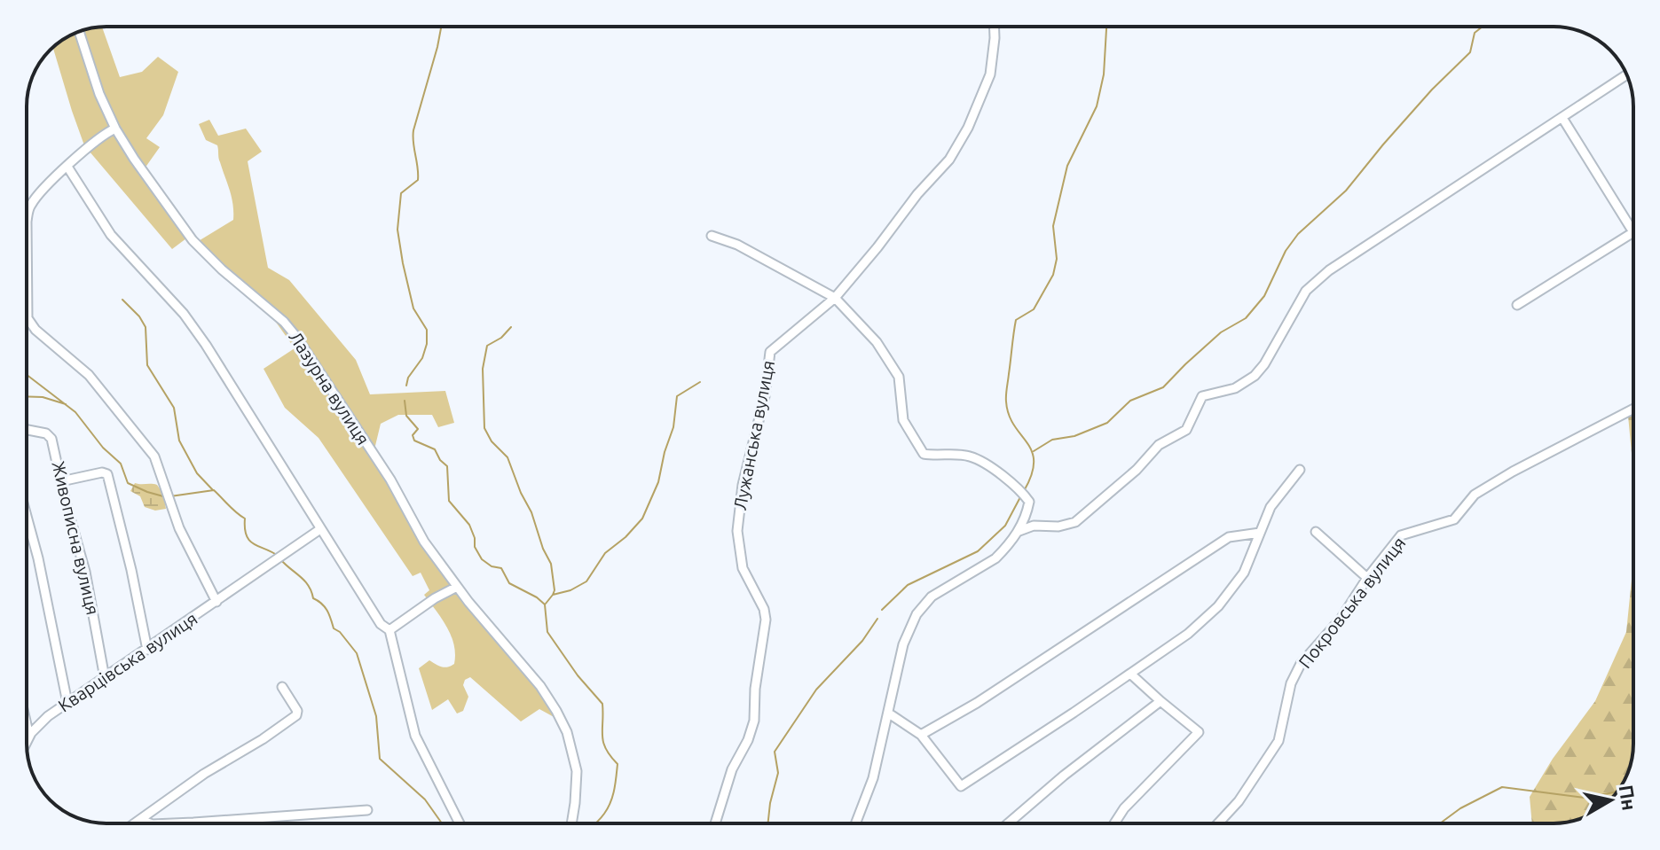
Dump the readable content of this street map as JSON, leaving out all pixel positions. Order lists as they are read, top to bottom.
{
  "streets": {
    "street": [
      "Лазурна вулиця",
      "Лужанська вулиця",
      "Живописна вулиця",
      "Покровська вулиця",
      "Кварцівська вулиця"
    ]
  },
  "crossings": [
    ["Живописна вулиця", "Кварцівська вулиця"]
  ],
  "north": "right"
}
